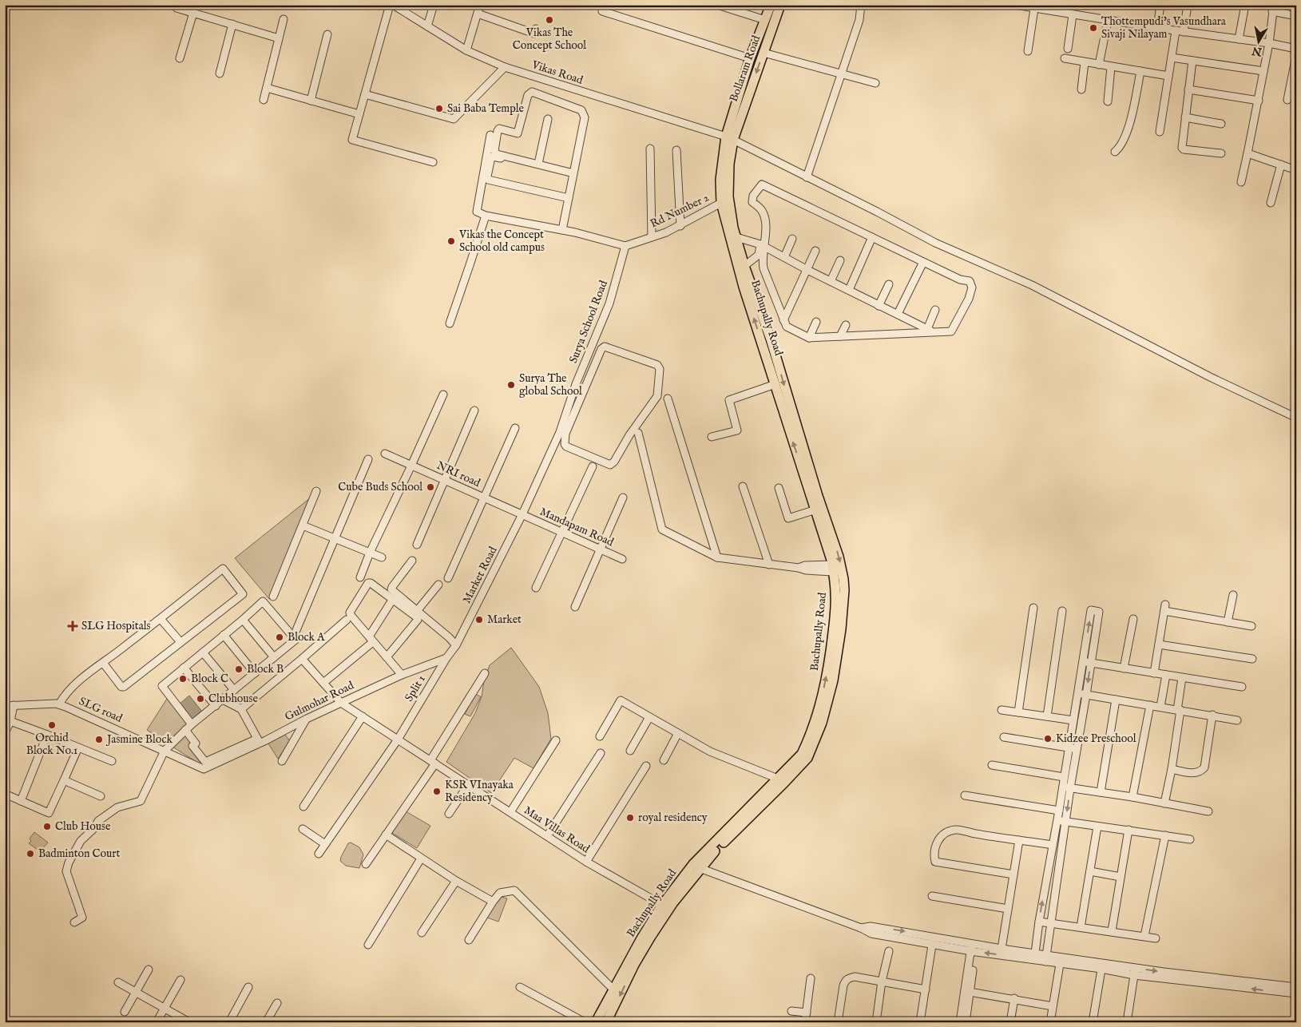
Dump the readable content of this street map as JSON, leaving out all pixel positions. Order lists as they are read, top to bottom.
{
  "streets": {
    "main road": ["Bollaram Road", "Bachupally Road"],
    "street": [
      "Vikas Road",
      "Rd Number 2",
      "Surya School Road",
      "NRI road",
      "Mandapam Road",
      "Market Road",
      "Split 1",
      "Gulmohar Road",
      "SLG road",
      "Maa Villas Road"
    ]
  },
  "crossings": [
    ["Bollaram Road", "Vikas Road"],
    ["Bollaram Road", "Bachupally Road"],
    ["Vikas Road", "Bachupally Road"],
    ["Rd Number 2", "Bachupally Road"],
    ["Rd Number 2", "Surya School Road"],
    ["Bachupally Road", "Maa Villas Road"],
    ["Surya School Road", "NRI road"],
    ["Surya School Road", "Mandapam Road"],
    ["Surya School Road", "Market Road"],
    ["NRI road", "Mandapam Road"],
    ["NRI road", "Market Road"],
    ["Mandapam Road", "Market Road"],
    ["Market Road", "Split 1"],
    ["Split 1", "Gulmohar Road"],
    ["Split 1", "Maa Villas Road"],
    ["Gulmohar Road", "SLG road"],
    ["Gulmohar Road", "Maa Villas Road"]
  ],
  "places": {
    "other": [
      "Vikas The Concept School",
      "Thottempudi's Vasundhara Sivaji Nilayam",
      "Sai Baba Temple",
      "Vikas the Concept School old campus",
      "Surya The global School",
      "Cube Buds School",
      "Market",
      "Block A",
      "Block B",
      "Block C",
      "Clubhouse",
      "Orchid Block No.1",
      "Kidzee Preschool",
      "Jasmine Block",
      "KSR VInayaka Residency",
      "royal residency",
      "Club House",
      "Badminton Court"
    ],
    "health": ["SLG Hospitals"]
  },
  "north": "bottom"
}
